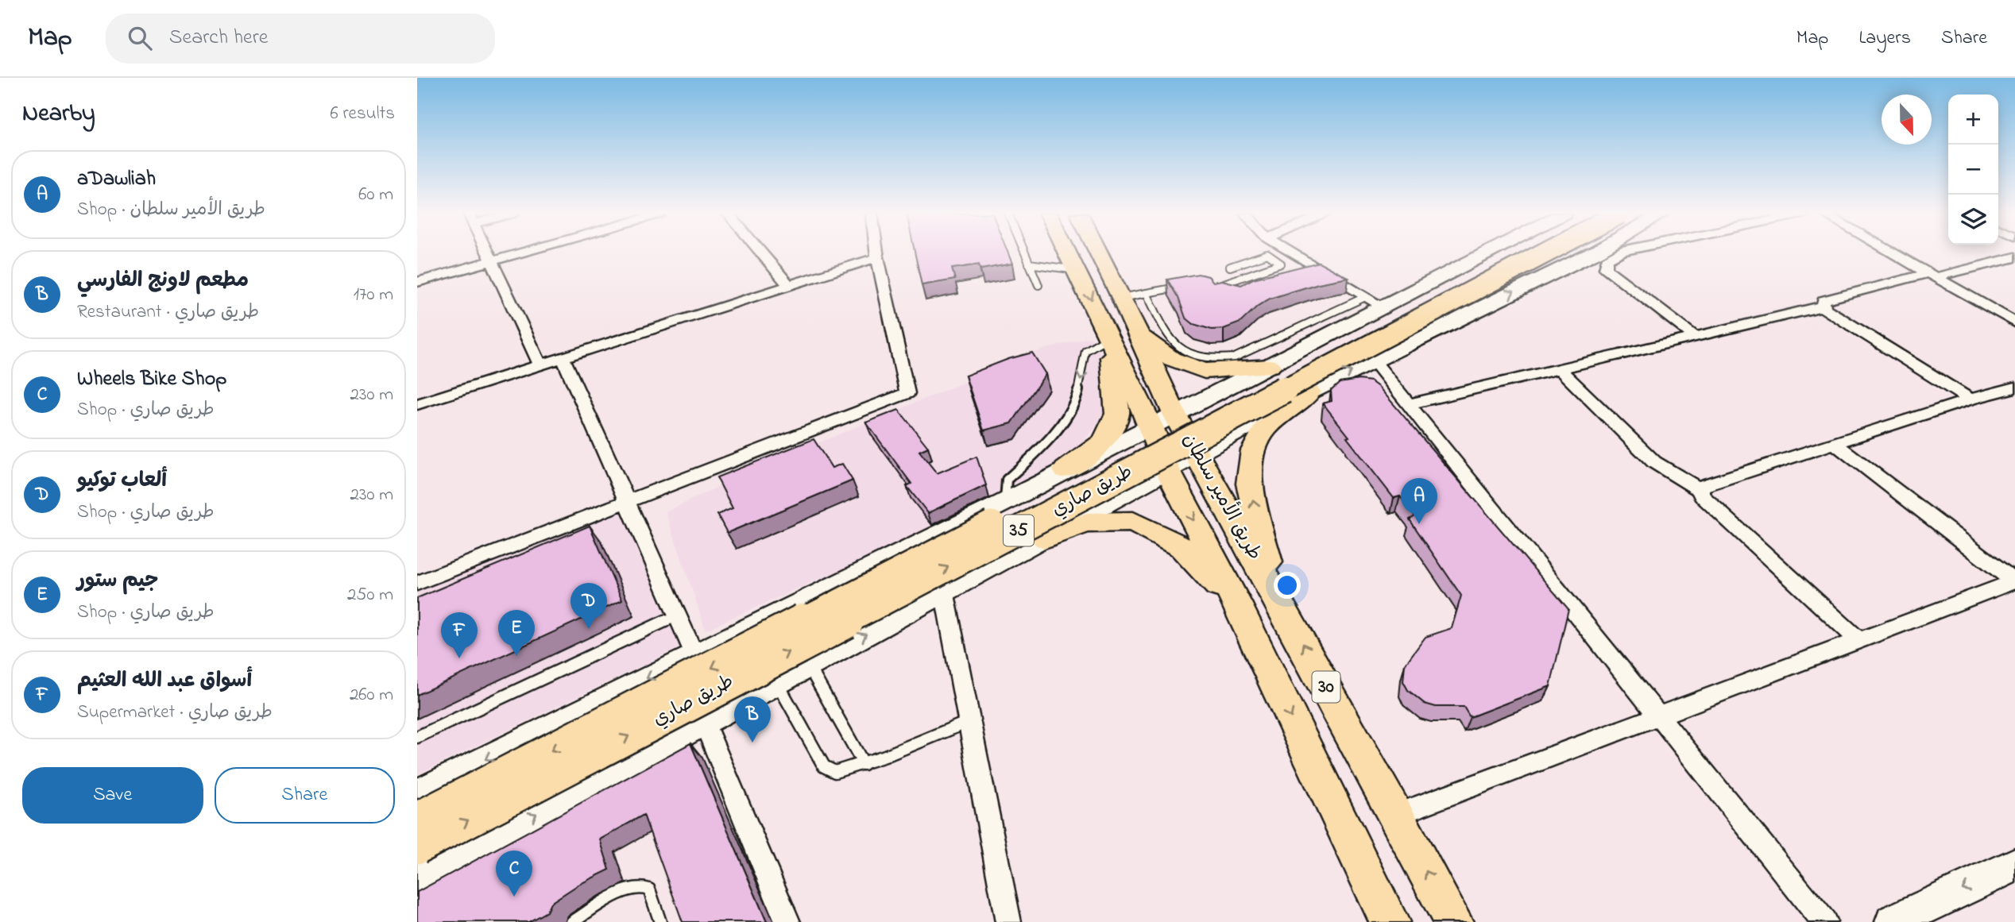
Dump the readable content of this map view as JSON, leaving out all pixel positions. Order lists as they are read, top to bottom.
{
  "streets": {
    "main road": [
      "طريق صاري",
      "طريق الأمير سلطان",
      "35",
      "30"
    ]
  },
  "crossings": [
    ["طريق صاري", "طريق الأمير سلطان"]
  ],
  "north": "bottom",
  "page": {
    "header": "Map",
    "search": "Search here",
    "nav": ["Map", "Layers", "Share"],
    "heading": ["Nearby", "6 results"],
    "map_buttons": ["+", "−"],
    "list": [
      {
        "mark": "A",
        "name": "aDawliah",
        "note": "Shop · طريق الأمير سلطان",
        "value": "60 m"
      },
      {
        "mark": "B",
        "name": "مطعم لاونج الفارسي",
        "note": "Restaurant · طريق صاري",
        "value": "170 m"
      },
      {
        "mark": "C",
        "name": "Wheels Bike Shop",
        "note": "Shop · طريق صاري",
        "value": "230 m"
      },
      {
        "mark": "D",
        "name": "ألعاب توكيو",
        "note": "Shop · طريق صاري",
        "value": "230 m"
      },
      {
        "mark": "E",
        "name": "جيم ستور",
        "note": "Shop · طريق صاري",
        "value": "250 m"
      },
      {
        "mark": "F",
        "name": "أسواق عبد الله العثيم",
        "note": "Supermarket · طريق صاري",
        "value": "260 m"
      }
    ],
    "pins": [
      "A",
      "D",
      "E",
      "F",
      "B",
      "C"
    ],
    "buttons": ["Save", "Share"]
  }
}
